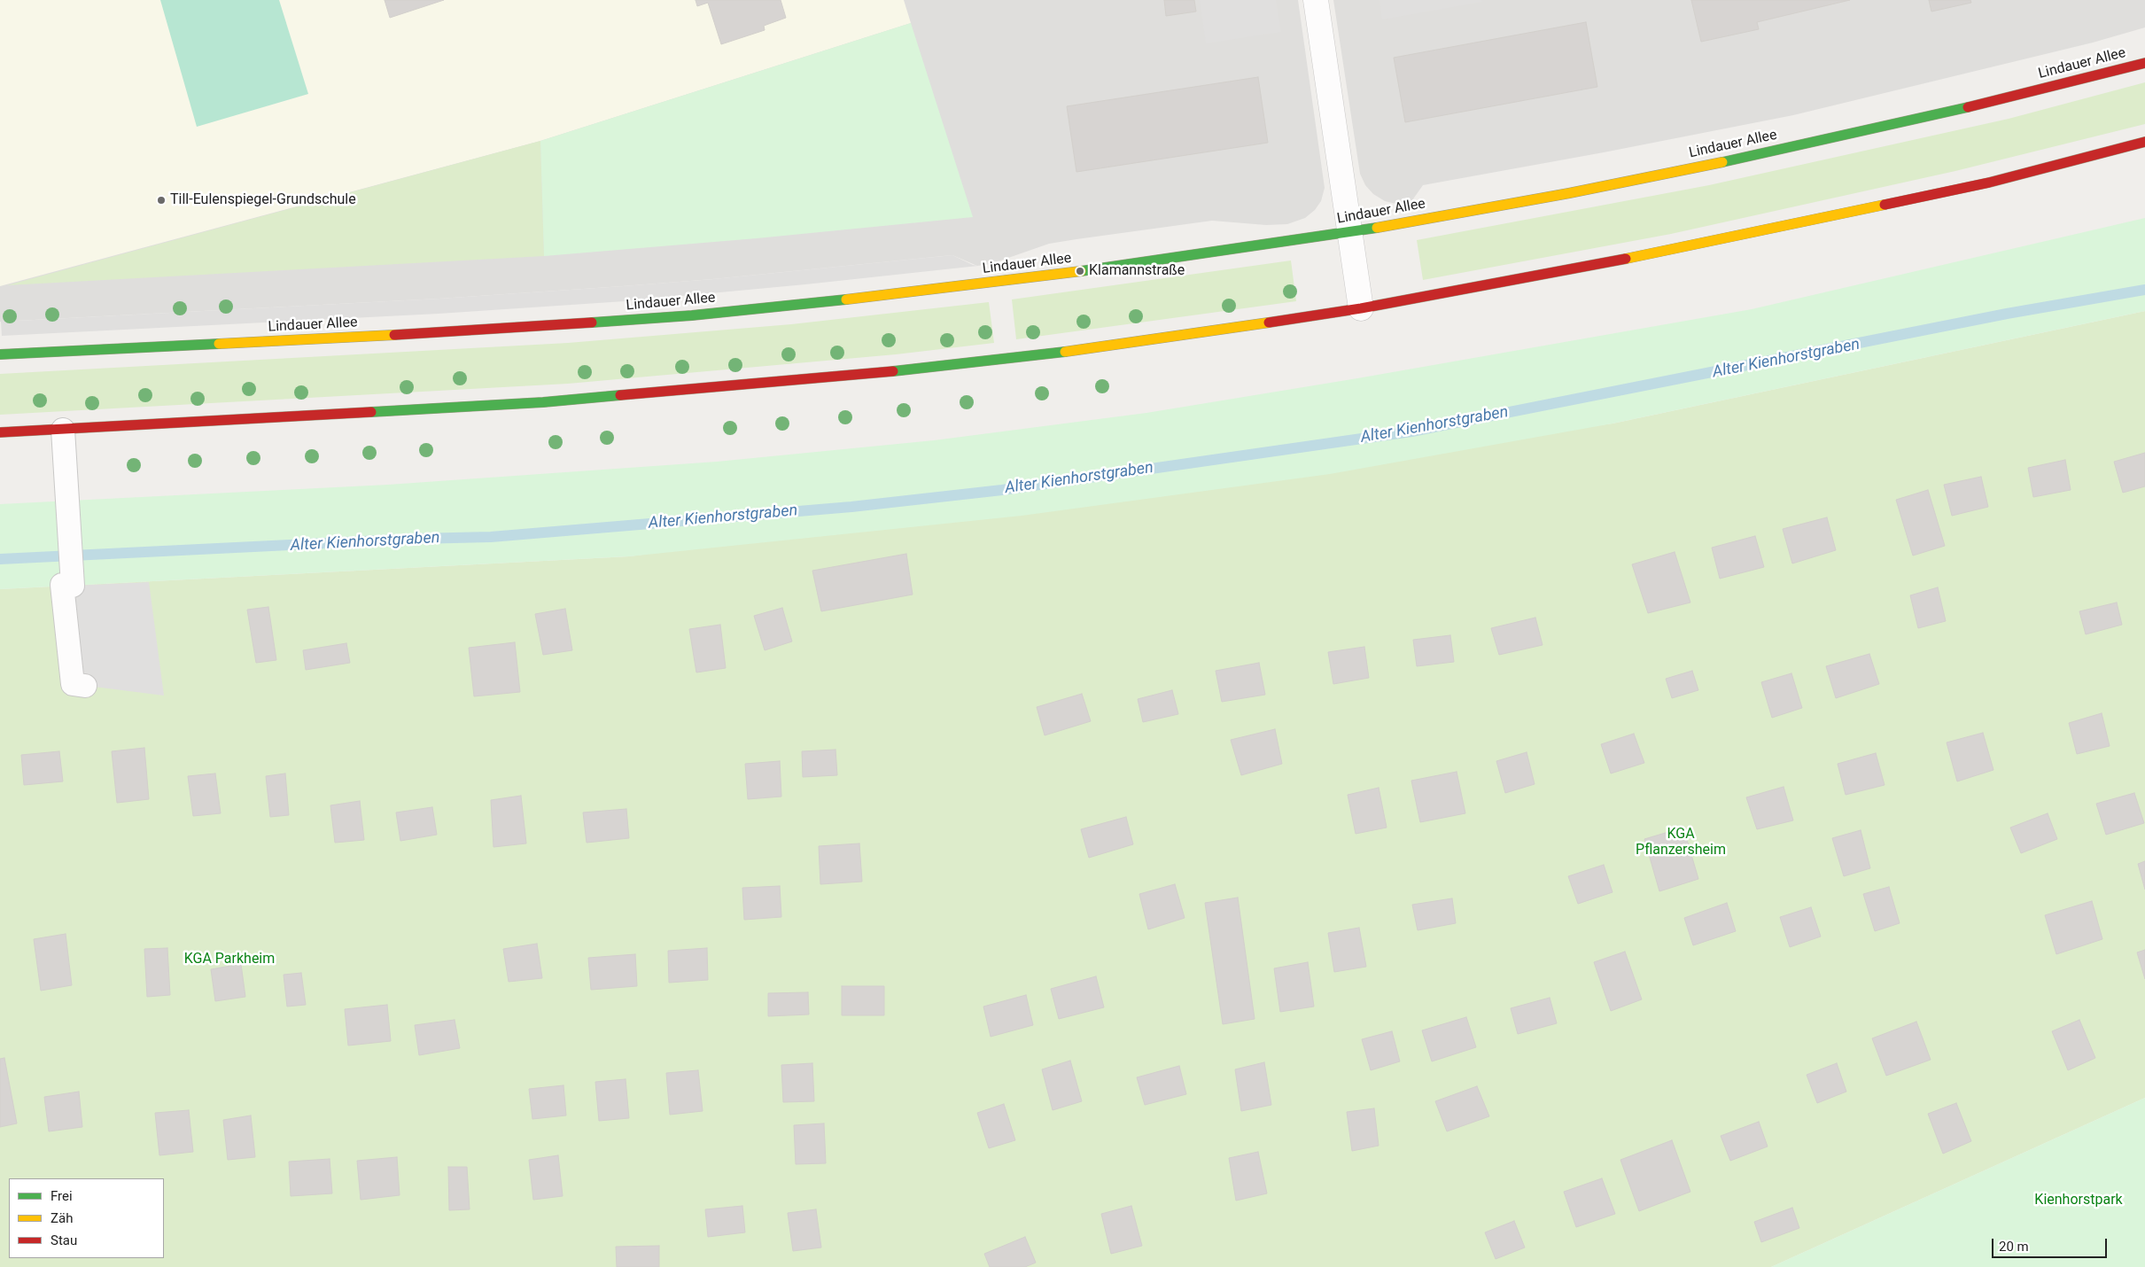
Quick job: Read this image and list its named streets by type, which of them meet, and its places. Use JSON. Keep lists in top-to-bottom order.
{
  "streets": {
    "main road": ["Lindauer Allee"]
  },
  "water": ["Alter Kienhorstgraben"],
  "parks": ["KGA Pflanzersheim", "KGA Parkheim", "Kienhorstpark"],
  "places": ["Till-Eulenspiegel-Grundschule", "Klamannstraße"],
  "legend": ["Frei", "Zäh", "Stau"],
  "scale_bar": "20 m"
}
